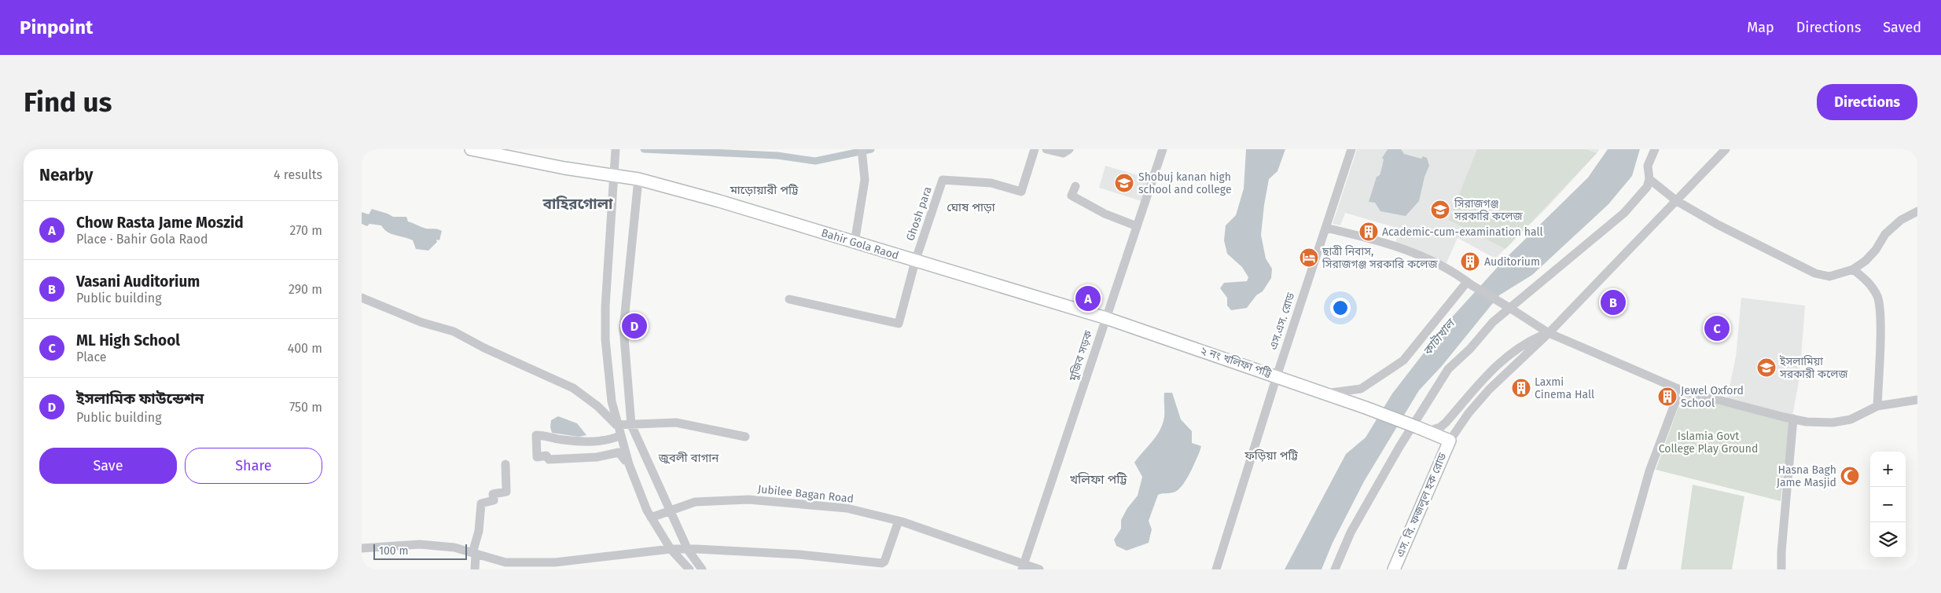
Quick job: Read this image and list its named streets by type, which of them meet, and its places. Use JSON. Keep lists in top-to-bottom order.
{
  "streets": {
    "main road": ["Bahir Gola Raod", "২ নং খলিফা পট্টি", "এস. বি. ফজলুল হক রোড"],
    "street": [
      "Ghosh para",
      "এস.এস. রোড",
      "মুজিব সড়ক",
      "Jubilee Bagan Road"
    ]
  },
  "crossings": [
    ["Ghosh para", "Bahir Gola Raod"],
    ["Bahir Gola Raod", "মুজিব সড়ক"],
    ["Bahir Gola Raod", "২ নং খলিফা পট্টি"],
    ["এস.এস. রোড", "২ নং খলিফা পট্টি"],
    ["মুজিব সড়ক", "২ নং খলিফা পট্টি"],
    ["মুজিব সড়ক", "Jubilee Bagan Road"],
    ["২ নং খলিফা পট্টি", "এস. বি. ফজলুল হক রোড"]
  ],
  "districts": [
    "মাড়োয়ারী পট্টি",
    "বাহিরগোলা",
    "ঘোষ পাড়া",
    "ফড়িয়া পট্টি",
    "জুবলী বাগান",
    "খলিফা পট্টি"
  ],
  "water": ["কাটাখাল"],
  "parks": ["Islamia Govt College Play Ground"],
  "places": {
    "school or university": ["Shobuj kanan high school and college", "সিরাজগঞ্জ সরকারি কলেজ", "ইসলামিয়া সরকারী কলেজ"],
    "building": [
      "Academic-cum-examination hall",
      "Auditorium",
      "Laxmi Cinema Hall",
      "Jewel Oxford School"
    ],
    "hotel": ["ছাত্রী নিবাস, সিরাজগঞ্জ সরকারি কলেজ"],
    "mosque": ["Hasna Bagh Jame Masjid"]
  },
  "scale_bar": "100 m",
  "page": {
    "header": "Pinpoint",
    "nav": ["Map", "Directions", "Saved"],
    "buttons": [
      "Directions",
      ["Save", "Share"]
    ],
    "title": "Find us",
    "heading": ["Nearby", "4 results"],
    "list": [
      {
        "mark": "A",
        "name": "Chow Rasta Jame Moszid",
        "note": "Place · Bahir Gola Raod",
        "value": "270 m"
      },
      {
        "mark": "B",
        "name": "Vasani Auditorium",
        "note": "Public building",
        "value": "290 m"
      },
      {
        "mark": "C",
        "name": "ML High School",
        "note": "Place",
        "value": "400 m"
      },
      {
        "mark": "D",
        "name": "ইসলামিক ফাউন্ডেশন",
        "note": "Public building",
        "value": "750 m"
      }
    ],
    "pins": [
      "A",
      "B",
      "D",
      "C"
    ],
    "map_buttons": ["+", "−"],
    "scale": "100 m"
  }
}
